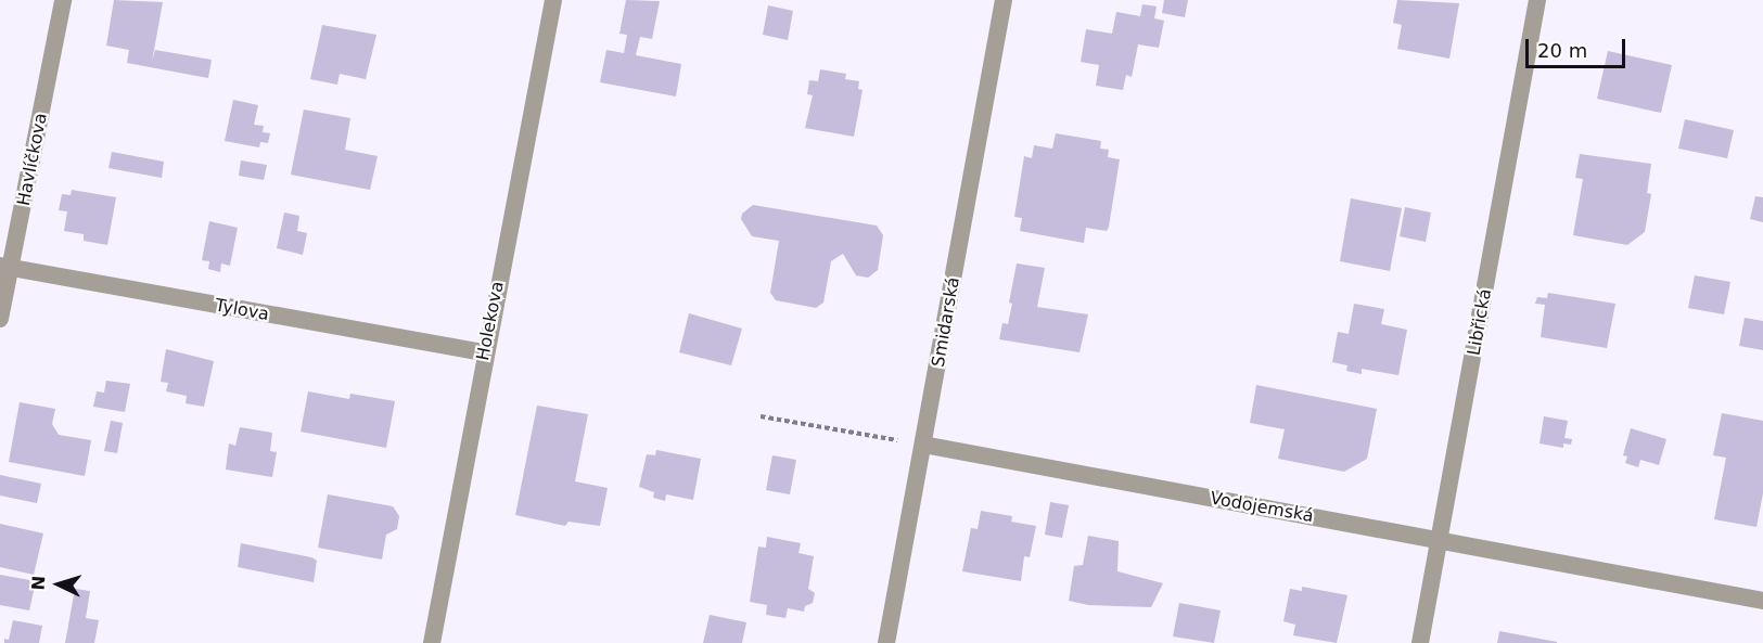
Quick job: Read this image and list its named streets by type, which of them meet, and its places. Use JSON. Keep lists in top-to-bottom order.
{
  "streets": {
    "street": [
      "Havlíčkova",
      "Tylova",
      "Holekova",
      "Smidarská",
      "Libřická",
      "Vodojemská"
    ]
  },
  "crossings": [
    ["Havlíčkova", "Tylova"],
    ["Tylova", "Holekova"],
    ["Smidarská", "Vodojemská"],
    ["Libřická", "Vodojemská"]
  ],
  "scale_bar": "20 m",
  "north": "left"
}
